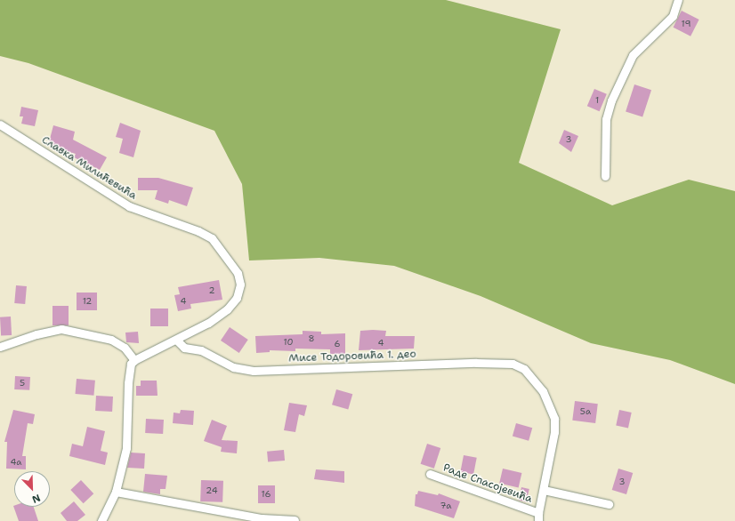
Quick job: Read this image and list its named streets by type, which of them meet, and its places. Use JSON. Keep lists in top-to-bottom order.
{
  "streets": {
    "street": ["Славка Милићевића", "Мисе Тодоровића 1. део", "Раде Спасојевића"]
  },
  "crossings": [
    ["Славка Милићевића", "Мисе Тодоровића 1. део"],
    ["Мисе Тодоровића 1. део", "Раде Спасојевића"]
  ],
  "house_numbers": [
    "19",
    "1",
    "3",
    "2",
    "12",
    "4",
    "8",
    "10",
    "4",
    "6",
    "5",
    "5a",
    "4a",
    "3",
    "24",
    "16",
    "7a"
  ],
  "north": "bottom right"
}
